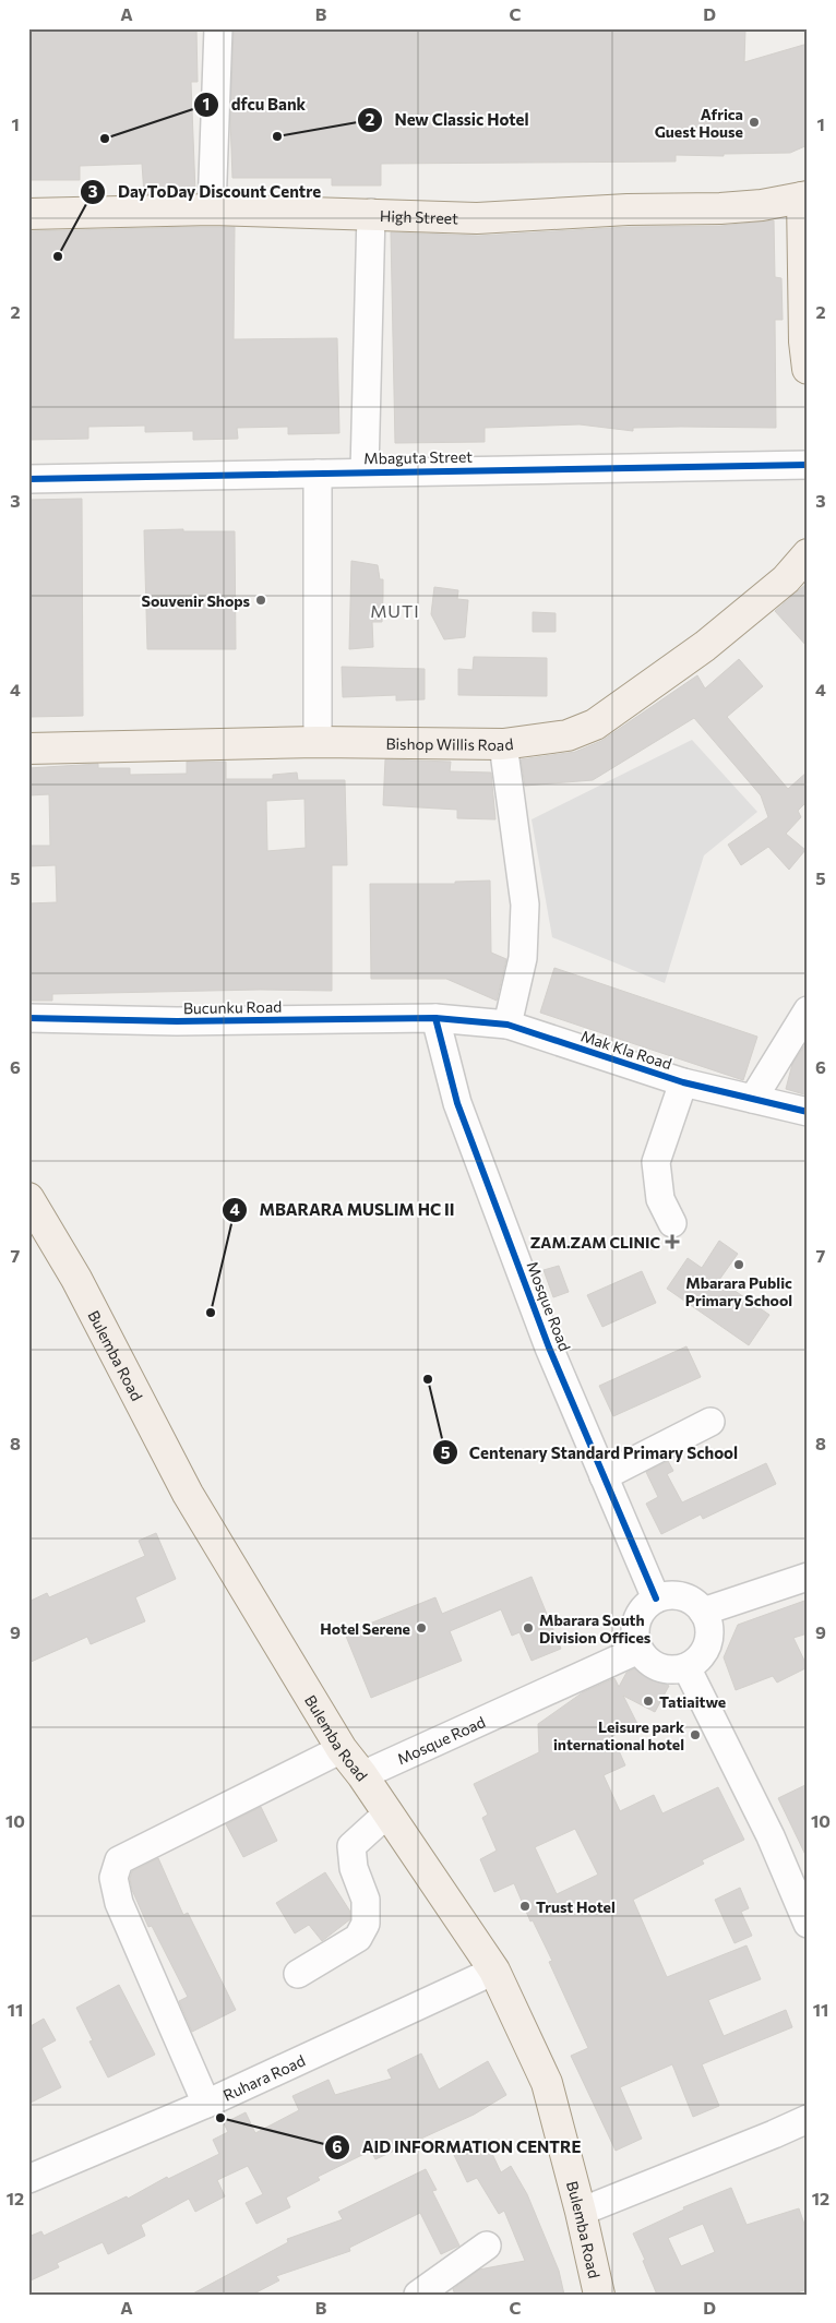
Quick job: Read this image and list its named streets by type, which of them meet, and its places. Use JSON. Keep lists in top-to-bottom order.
{
  "streets": {
    "main road": ["High Street", "Bishop Willis Road", "Bulemba Road"],
    "street": [
      "Mbaguta Street",
      "Bucunku Road",
      "Mak Kla Road",
      "Mosque Road",
      "Ruhara Road"
    ]
  },
  "crossings": [
    ["Bucunku Road", "Mak Kla Road"],
    ["Bucunku Road", "Mosque Road"],
    ["Mak Kla Road", "Mosque Road"],
    ["Mosque Road", "Bulemba Road"],
    ["Bulemba Road", "Ruhara Road"]
  ],
  "districts": ["MUTI"],
  "places": {
    "other": [
      "Africa Guest House",
      "New Classic Hotel",
      "dfcu Bank",
      "DayToDay Discount Centre",
      "Souvenir Shops",
      "Mbarara Public Primary School",
      "MBARARA MUSLIM HC II",
      "Centenary Standard Primary School",
      "Hotel Serene",
      "Mbarara South Division Offices",
      "Tatiaitwe",
      "Leisure park international hotel",
      "Trust Hotel",
      "AID INFORMATION CENTRE"
    ],
    "health": ["ZAM.ZAM CLINIC"]
  },
  "grid": {
    "columns": [
      "A",
      "B",
      "C",
      "D"
    ],
    "rows": [
      "1",
      "2",
      "3",
      "4",
      "5",
      "6",
      "7",
      "8",
      "9",
      "10",
      "11",
      "12"
    ]
  }
}
